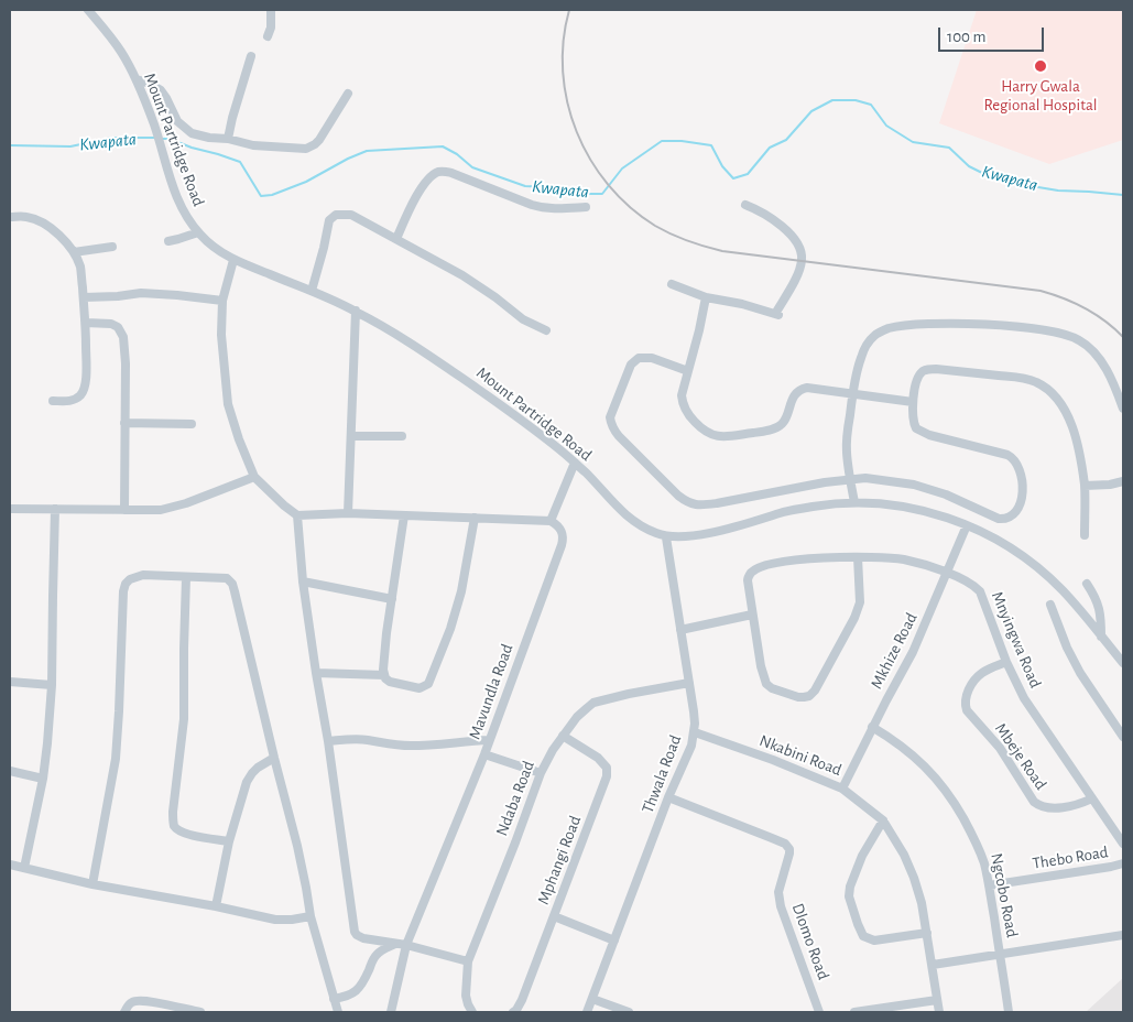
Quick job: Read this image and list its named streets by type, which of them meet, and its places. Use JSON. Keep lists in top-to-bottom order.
{
  "streets": {
    "street": [
      "Mount Partridge Road",
      "Mnyingwa Road",
      "Mkhize Road",
      "Mavundla Road",
      "Nkabini Road",
      "Mbeje Road",
      "Thwala Road",
      "Ndaba Road",
      "Thebo Road",
      "Mphangi Road",
      "Ngcobo Road",
      "Dlomo Road"
    ]
  },
  "crossings": [
    ["Mount Partridge Road", "Mkhize Road"],
    ["Mount Partridge Road", "Thwala Road"],
    ["Mnyingwa Road", "Mkhize Road"],
    ["Mnyingwa Road", "Mbeje Road"],
    ["Mkhize Road", "Nkabini Road"],
    ["Mkhize Road", "Ngcobo Road"],
    ["Nkabini Road", "Thwala Road"],
    ["Thwala Road", "Ndaba Road"],
    ["Thwala Road", "Dlomo Road"],
    ["Ndaba Road", "Mphangi Road"],
    ["Thebo Road", "Ngcobo Road"]
  ],
  "water": ["Kwapata"],
  "places": ["Harry Gwala Regional Hospital"],
  "scale_bar": "100 m"
}
